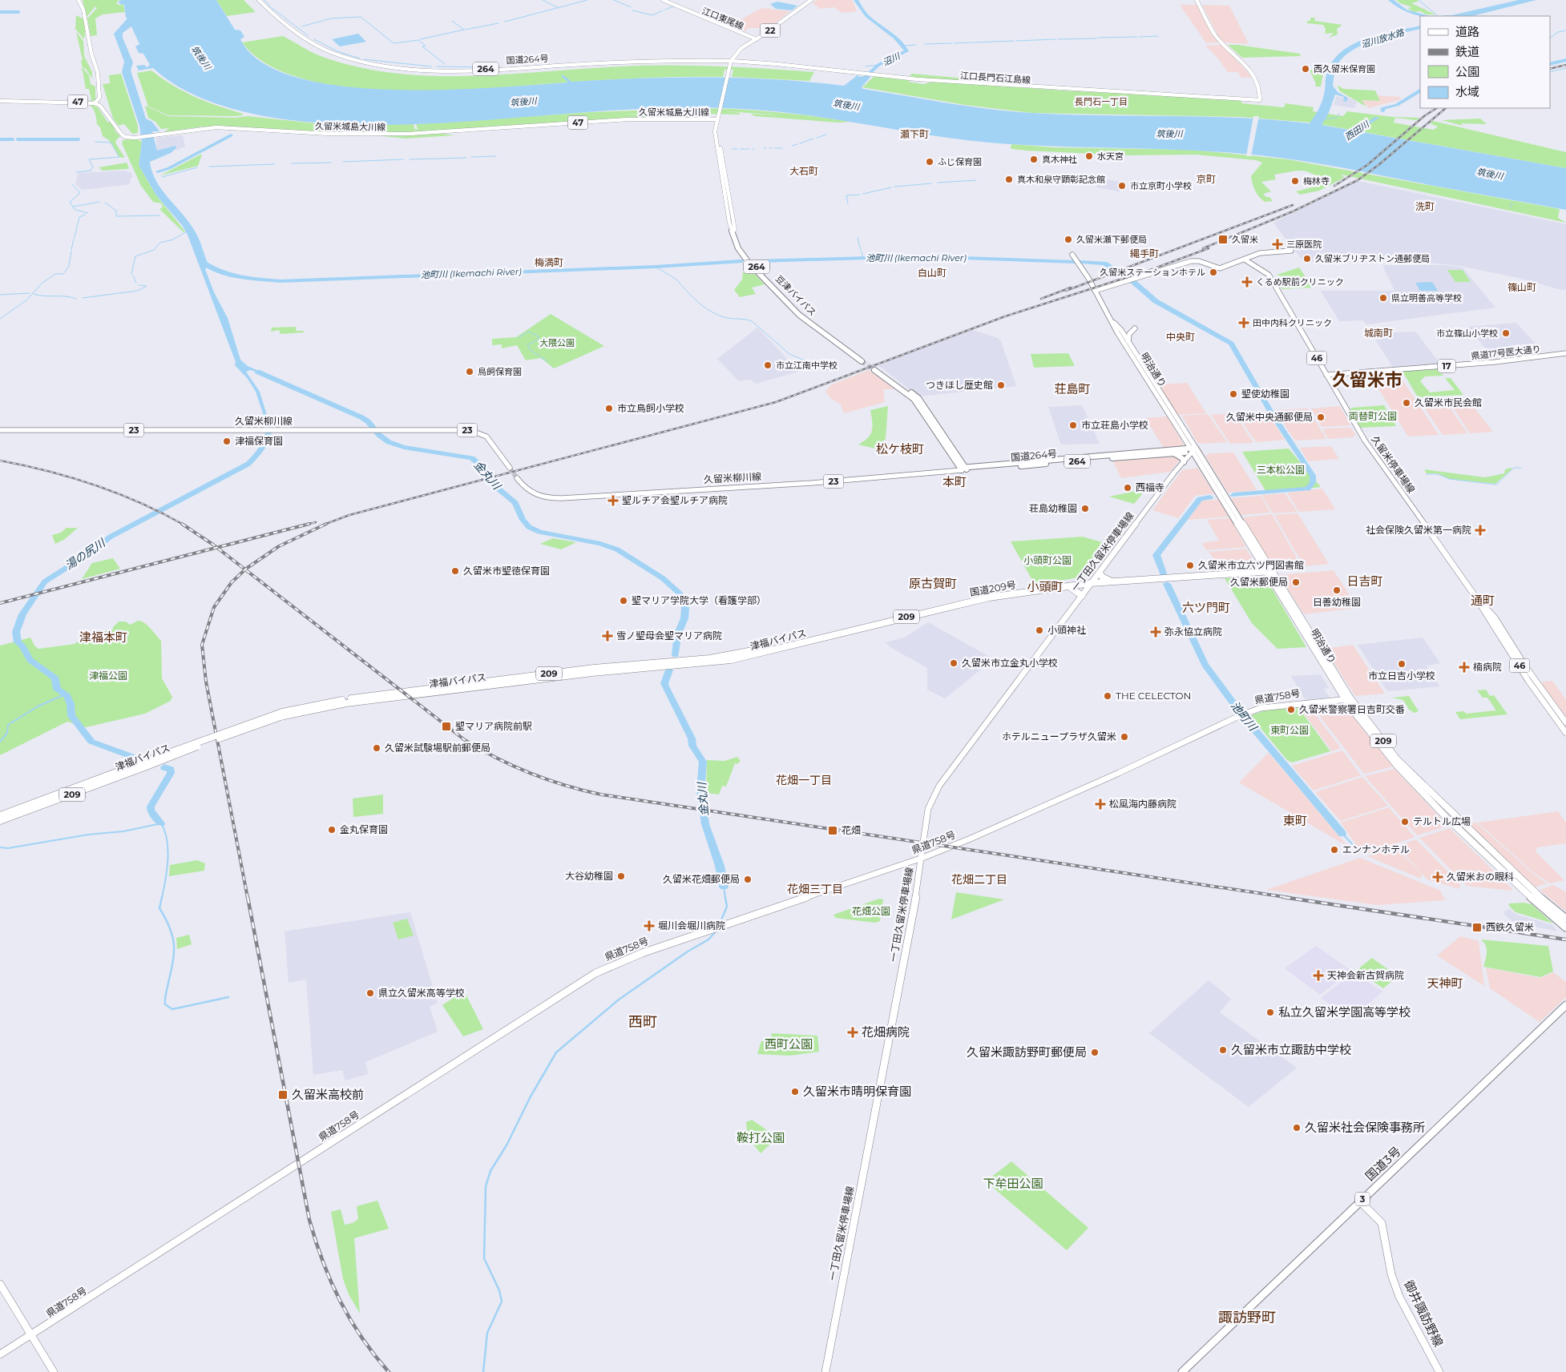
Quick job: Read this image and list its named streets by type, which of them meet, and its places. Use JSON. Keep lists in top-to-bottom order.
{
  "streets": {
    "highway": [
      "国道264号",
      "264",
      "豆津バイパス",
      "明治通り",
      "国道209号",
      "209",
      "津福バイパス",
      "国道3号",
      "3"
    ],
    "main road": [
      "江口東尾線",
      "22",
      "江口長門石江島線",
      "47",
      "久留米城島大川線",
      "県道17号医大通り",
      "46",
      "17",
      "久留米柳川線",
      "23",
      "久留米停車場線",
      "一丁田久留米停車場線",
      "県道758号",
      "御井諏訪野線"
    ]
  },
  "crossings": [
    ["江口東尾線", "22"],
    ["22", "国道264号"],
    ["22", "264"],
    ["22", "江口長門石江島線"],
    ["国道264号", "264"],
    ["国道264号", "江口長門石江島線"],
    ["国道264号", "明治通り"],
    ["国道264号", "久留米柳川線"],
    ["国道264号", "一丁田久留米停車場線"],
    ["264", "江口長門石江島線"],
    ["264", "久留米城島大川線"],
    ["264", "豆津バイパス"],
    ["47", "久留米城島大川線"],
    ["久留米城島大川線", "豆津バイパス"],
    ["県道17号医大通り", "久留米停車場線"],
    ["明治通り", "一丁田久留米停車場線"],
    ["明治通り", "国道209号"],
    ["明治通り", "県道758号"],
    ["一丁田久留米停車場線", "国道209号"],
    ["一丁田久留米停車場線", "県道758号"],
    ["国道209号", "津福バイパス"],
    ["国道3号", "御井諏訪野線"]
  ],
  "districts": [
    "長門石一丁目",
    "瀬下町",
    "大石町",
    "京町",
    "洗町",
    "縄手町",
    "梅満町",
    "白山町",
    "篠山町",
    "城南町",
    "中央町",
    "久留米市",
    "荘島町",
    "松ケ枝町",
    "本町",
    "日吉町",
    "原古賀町",
    "小頭町",
    "通町",
    "六ツ門町",
    "津福本町",
    "花畑一丁目",
    "東町",
    "花畑二丁目",
    "花畑三丁目",
    "天神町",
    "西町",
    "諏訪野町"
  ],
  "water": [
    "沼川放水路",
    "筑後川",
    "沼川",
    "西田川",
    "池町川 (Ikemachi River)",
    "金丸川",
    "湯の尻川",
    "池町川"
  ],
  "parks": [
    "大隈公園",
    "両替町公園",
    "三本松公園",
    "小頭町公園",
    "津福公園",
    "東町公園",
    "花畑公園",
    "西町公園",
    "鞍打公園",
    "下牟田公園"
  ],
  "places": {
    "other": [
      "西久留米保育園",
      "水天宮",
      "真木神社",
      "ふじ保育園",
      "真木和泉守顕彰記念館",
      "梅林寺",
      "市立京町小学校",
      "久留米瀬下郵便局",
      "久留米ブリヂストン通郵便局",
      "久留米ステーションホテル",
      "県立明善高等学校",
      "市立篠山小学校",
      "市立江南中学校",
      "鳥飼保育園",
      "つきほし歴史館",
      "聖使幼稚園",
      "久留米市民会館",
      "市立鳥飼小学校",
      "久留米中央通郵便局",
      "市立荘島小学校",
      "津福保育園",
      "西福寺",
      "荘島幼稚園",
      "久留米市立六ツ門図書館",
      "久留米市聖徳保育園",
      "久留米郵便局",
      "日善幼稚園",
      "聖マリア学院大学（看護学部）",
      "小頭神社",
      "久留米市立金丸小学校",
      "市立日吉小学校",
      "THE CELECTON",
      "久留米警察署日吉町交番",
      "ホテルニュープラザ久留米",
      "久留米試験場駅前郵便局",
      "テルトル広場",
      "金丸保育園",
      "エンナンホテル",
      "大谷幼稚園",
      "久留米花畑郵便局",
      "県立久留米高等学校",
      "私立久留米学園高等学校",
      "久留米市立諏訪中学校",
      "久留米諏訪野町郵便局",
      "久留米市晴明保育園",
      "久留米社会保険事務所"
    ],
    "transit": [
      "久留米",
      "聖マリア病院前駅",
      "花畑",
      "西鉄久留米",
      "久留米高校前"
    ],
    "health": [
      "三原医院",
      "くるめ駅前クリニック",
      "田中内科クリニック",
      "聖ルチア会聖ルチア病院",
      "社会保険久留米第一病院",
      "弥永協立病院",
      "雪ノ聖母会聖マリア病院",
      "楠病院",
      "松風海内藤病院",
      "久留米おの眼科",
      "堀川会堀川病院",
      "天神会新古賀病院",
      "花畑病院"
    ]
  },
  "legend": [
    "道路",
    "鉄道",
    "公園",
    "水域"
  ]
}
